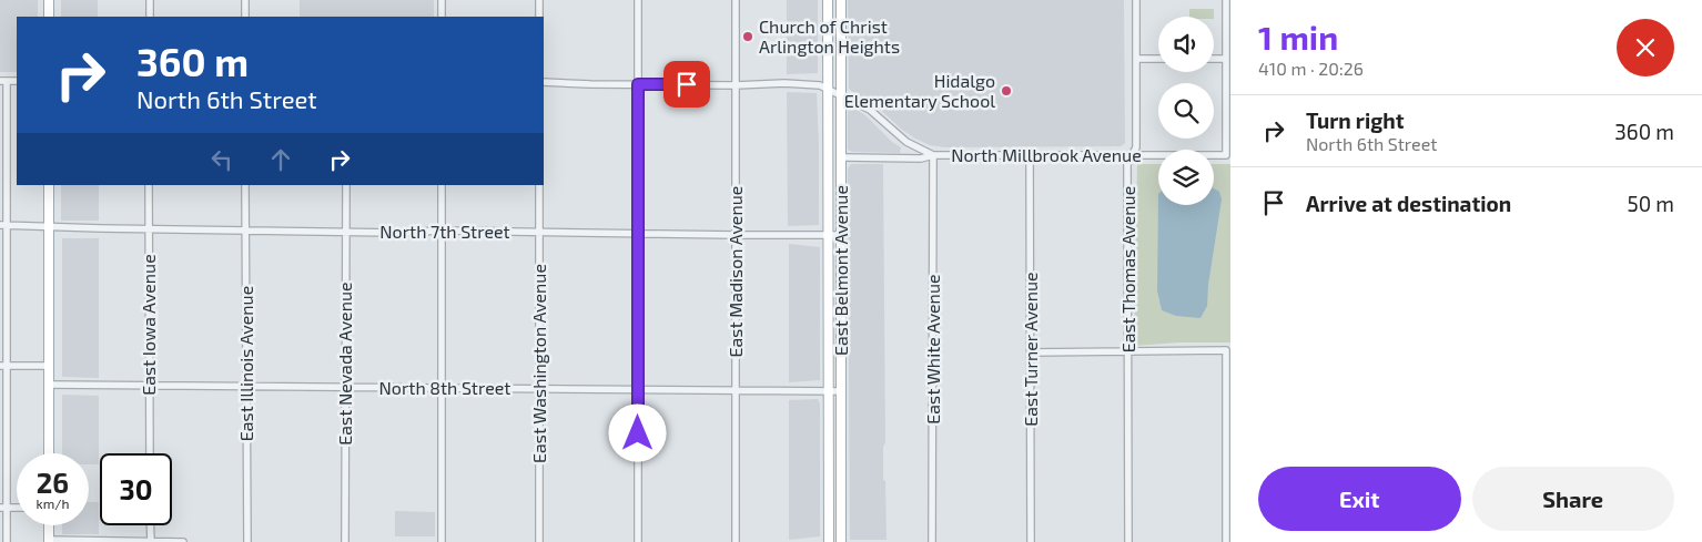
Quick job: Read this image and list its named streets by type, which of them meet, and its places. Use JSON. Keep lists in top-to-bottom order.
{
  "streets": {
    "main road": ["East Belmont Avenue"],
    "street": [
      "North Millbrook Avenue",
      "North 7th Street",
      "East Thomas Avenue",
      "East Madison Avenue",
      "East Iowa Avenue",
      "East White Avenue",
      "East Turner Avenue",
      "East Illinois Avenue",
      "East Nevada Avenue",
      "East Washington Avenue",
      "North 8th Street"
    ]
  },
  "crossings": [
    ["North Millbrook Avenue", "East Thomas Avenue"],
    ["North Millbrook Avenue", "East Belmont Avenue"],
    ["North Millbrook Avenue", "East White Avenue"],
    ["North Millbrook Avenue", "East Turner Avenue"],
    ["North 7th Street", "East Belmont Avenue"],
    ["North 7th Street", "East Madison Avenue"],
    ["North 7th Street", "East Iowa Avenue"],
    ["North 7th Street", "East Illinois Avenue"],
    ["North 7th Street", "East Nevada Avenue"],
    ["North 7th Street", "East Washington Avenue"],
    ["East Belmont Avenue", "North 8th Street"],
    ["East Madison Avenue", "North 8th Street"],
    ["East Iowa Avenue", "North 8th Street"],
    ["East Illinois Avenue", "North 8th Street"],
    ["East Nevada Avenue", "North 8th Street"],
    ["East Washington Avenue", "North 8th Street"]
  ],
  "places": ["Church of Christ Arlington Heights", "Hidalgo Elementary School"],
  "page": {
    "heading": ["1 min", "410 m · 20:26"],
    "turn": ["360 m", "North 6th Street"],
    "list": [
      {
        "name": "Turn right",
        "note": "North 6th Street",
        "value": "360 m"
      },
      {
        "name": "Arrive at destination",
        "value": "50 m"
      }
    ],
    "speed": "26 km/h",
    "limit": "30",
    "buttons": ["Exit", "Share"]
  }
}
